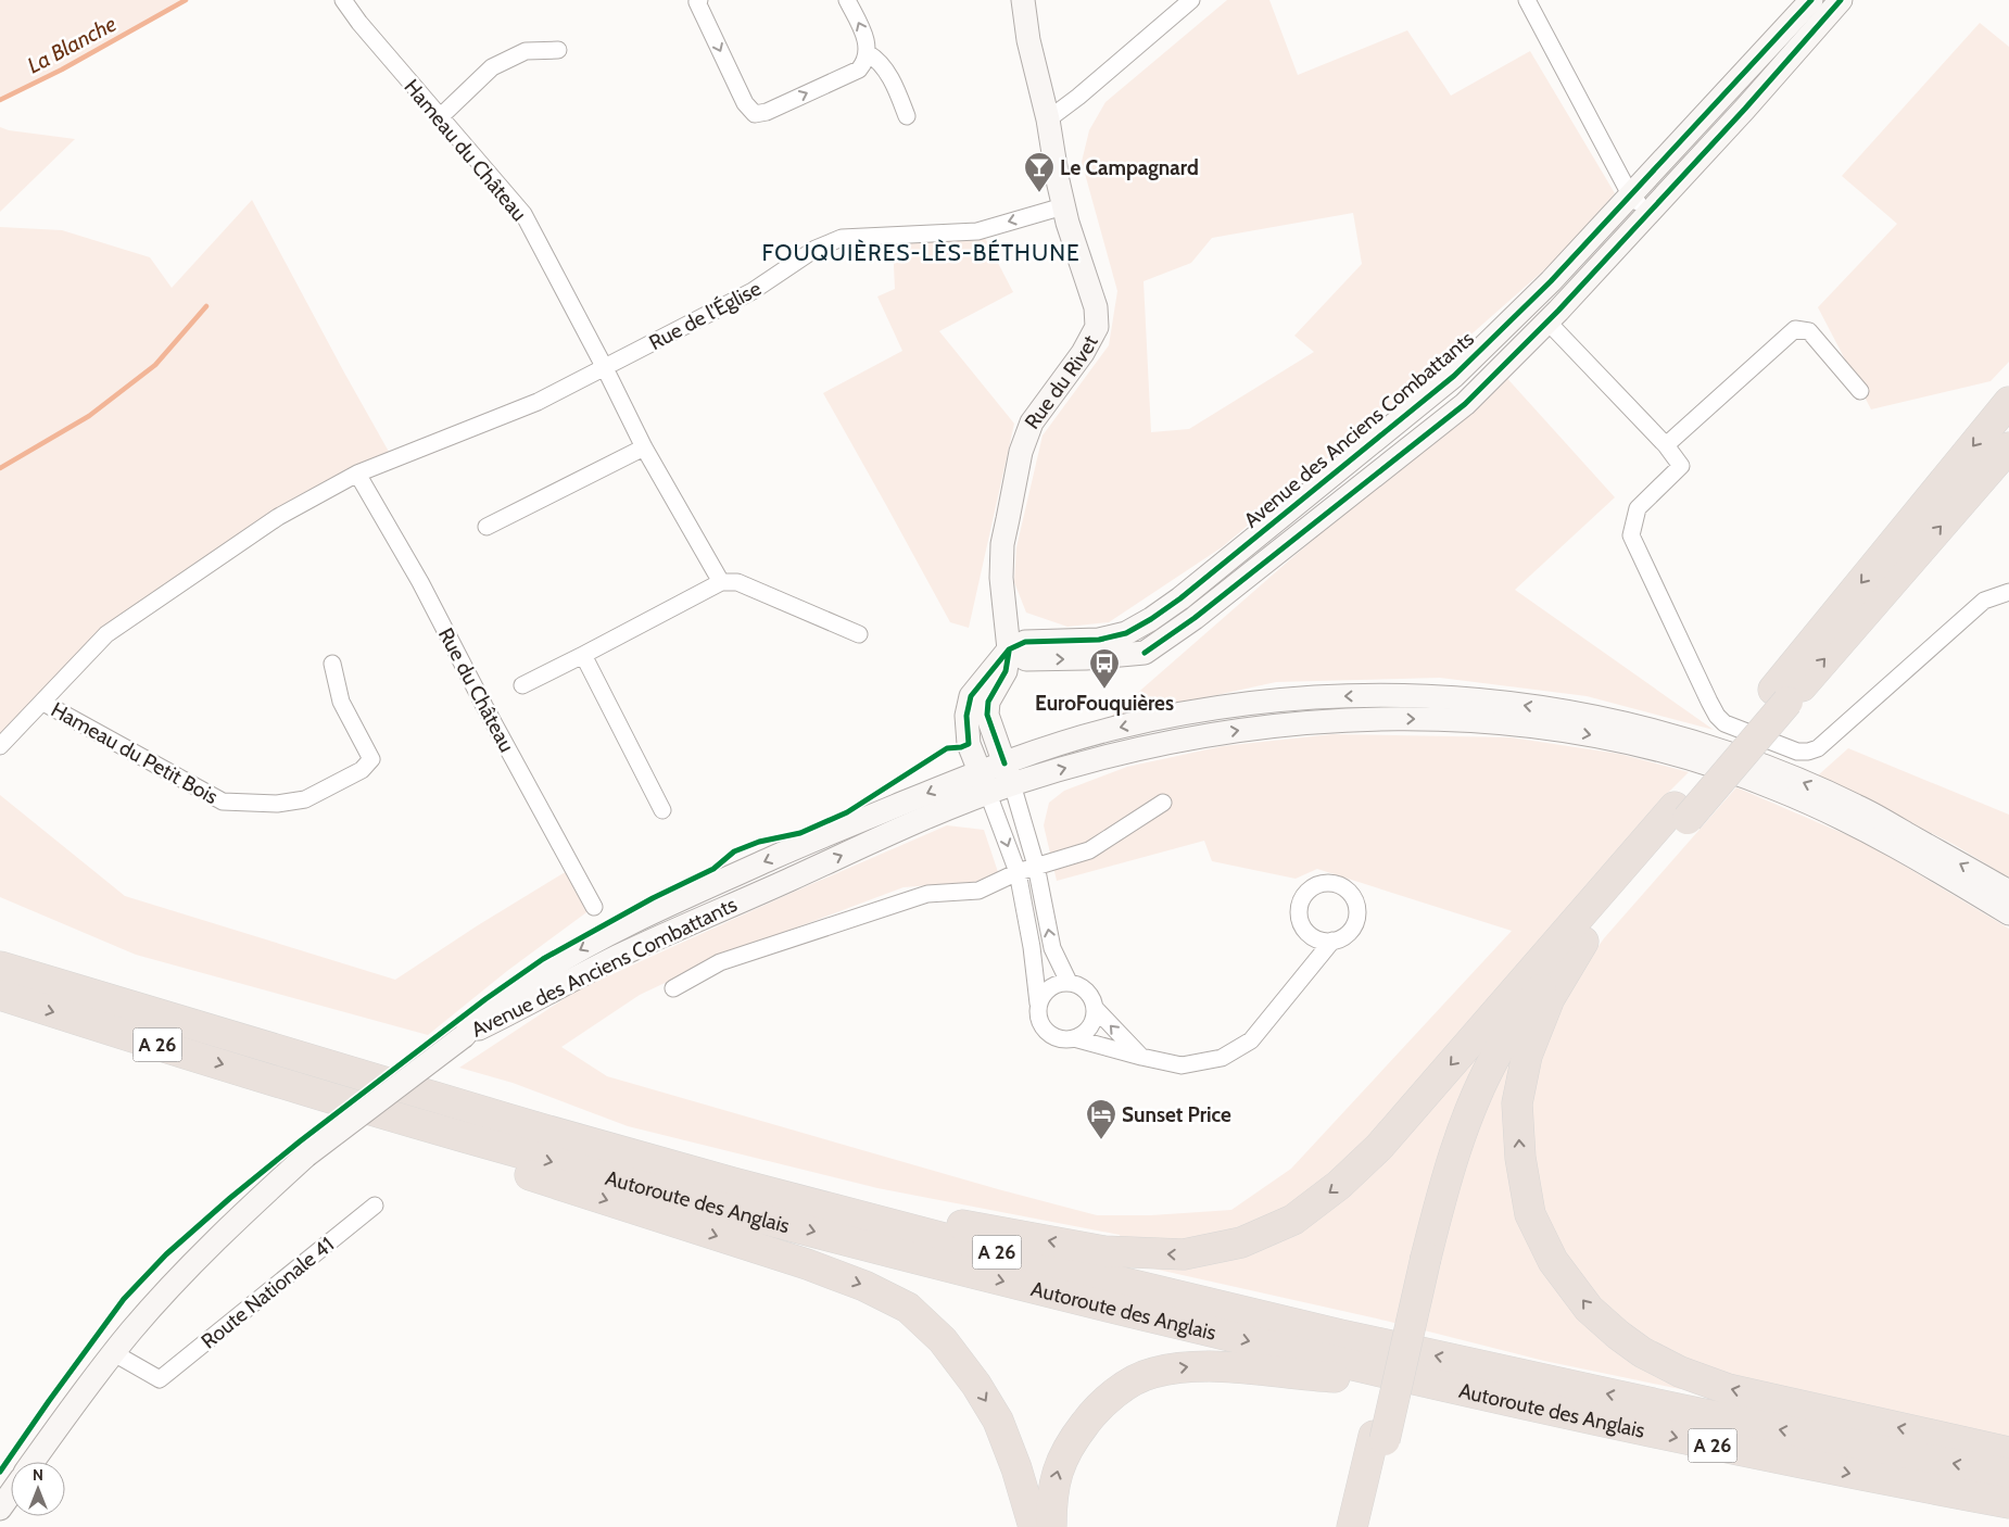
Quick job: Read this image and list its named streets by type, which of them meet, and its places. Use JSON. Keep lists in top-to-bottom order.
{
  "streets": {
    "highway": ["A 26", "Autoroute des Anglais"],
    "main road": ["Rue du Rivet", "Avenue des Anciens Combattants"],
    "street": [
      "Hameau du Château",
      "Rue de l'Église",
      "Rue du Château",
      "Hameau du Petit Bois",
      "Route Nationale 41"
    ]
  },
  "crossings": [
    ["Hameau du Château", "Rue de l'Église"],
    ["Rue de l'Église", "Rue du Rivet"],
    ["Rue de l'Église", "Rue du Château"],
    ["Rue de l'Église", "Hameau du Petit Bois"],
    ["Rue du Rivet", "Avenue des Anciens Combattants"]
  ],
  "one_way": ["Rue de l'Église"],
  "districts": ["FOUQUIÈRES-LÈS-BÉTHUNE"],
  "water": ["La Blanche"],
  "places": {
    "bar": ["Le Campagnard"],
    "bus stop": ["EuroFouquières"],
    "hotel": ["Sunset Price"]
  },
  "north": "top"
}
